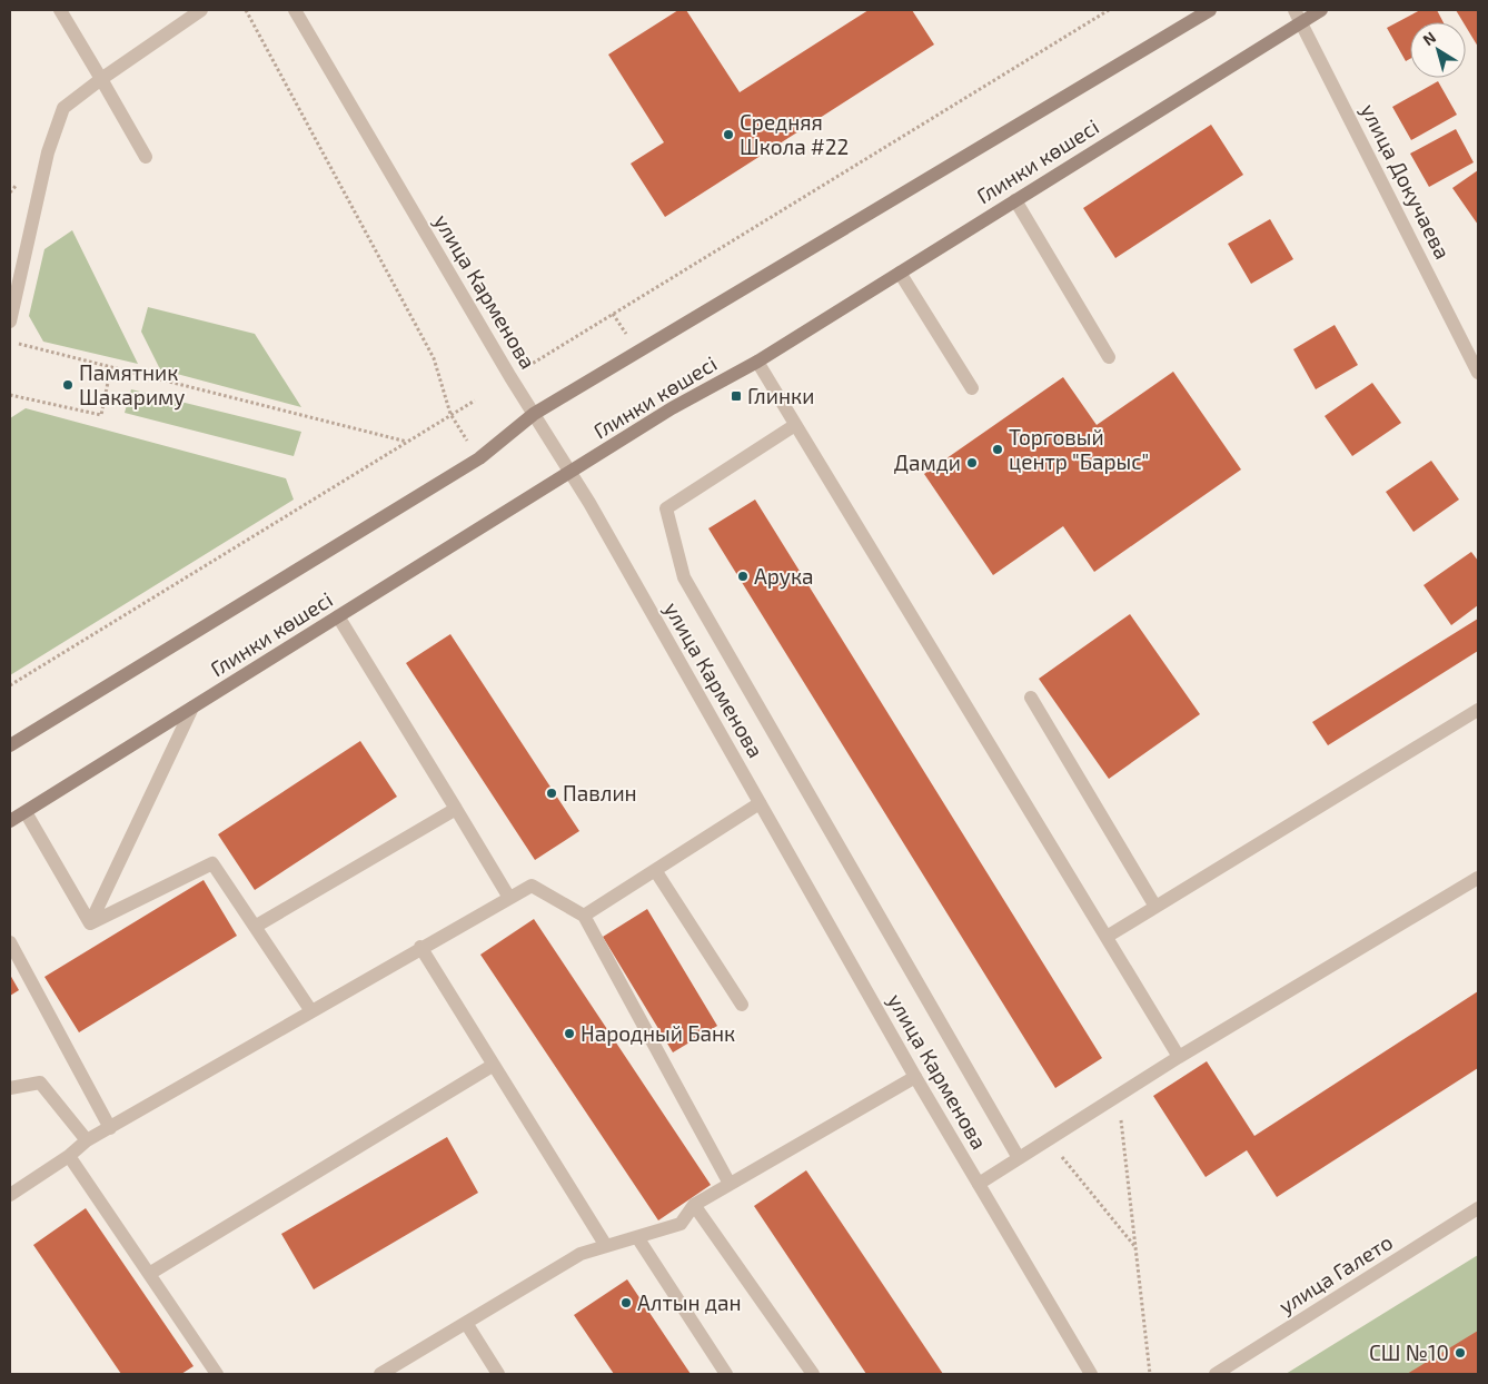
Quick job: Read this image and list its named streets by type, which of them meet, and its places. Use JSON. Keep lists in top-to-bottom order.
{
  "streets": {
    "main road": ["Глинки көшесі"],
    "street": ["улица Докучаева", "улица Карменова", "улица Галето"]
  },
  "crossings": [
    ["Глинки көшесі", "улица Докучаева"],
    ["Глинки көшесі", "улица Карменова"]
  ],
  "places": {
    "other": [
      "Средняя Школа #22",
      "Памятник Шакариму",
      "Торговый центр \"Барыс\"",
      "Дамди",
      "Арука",
      "Павлин",
      "Народный Банк",
      "Алтын дан",
      "СШ №10"
    ],
    "transit": ["Глинки"]
  },
  "north": "top left"
}
